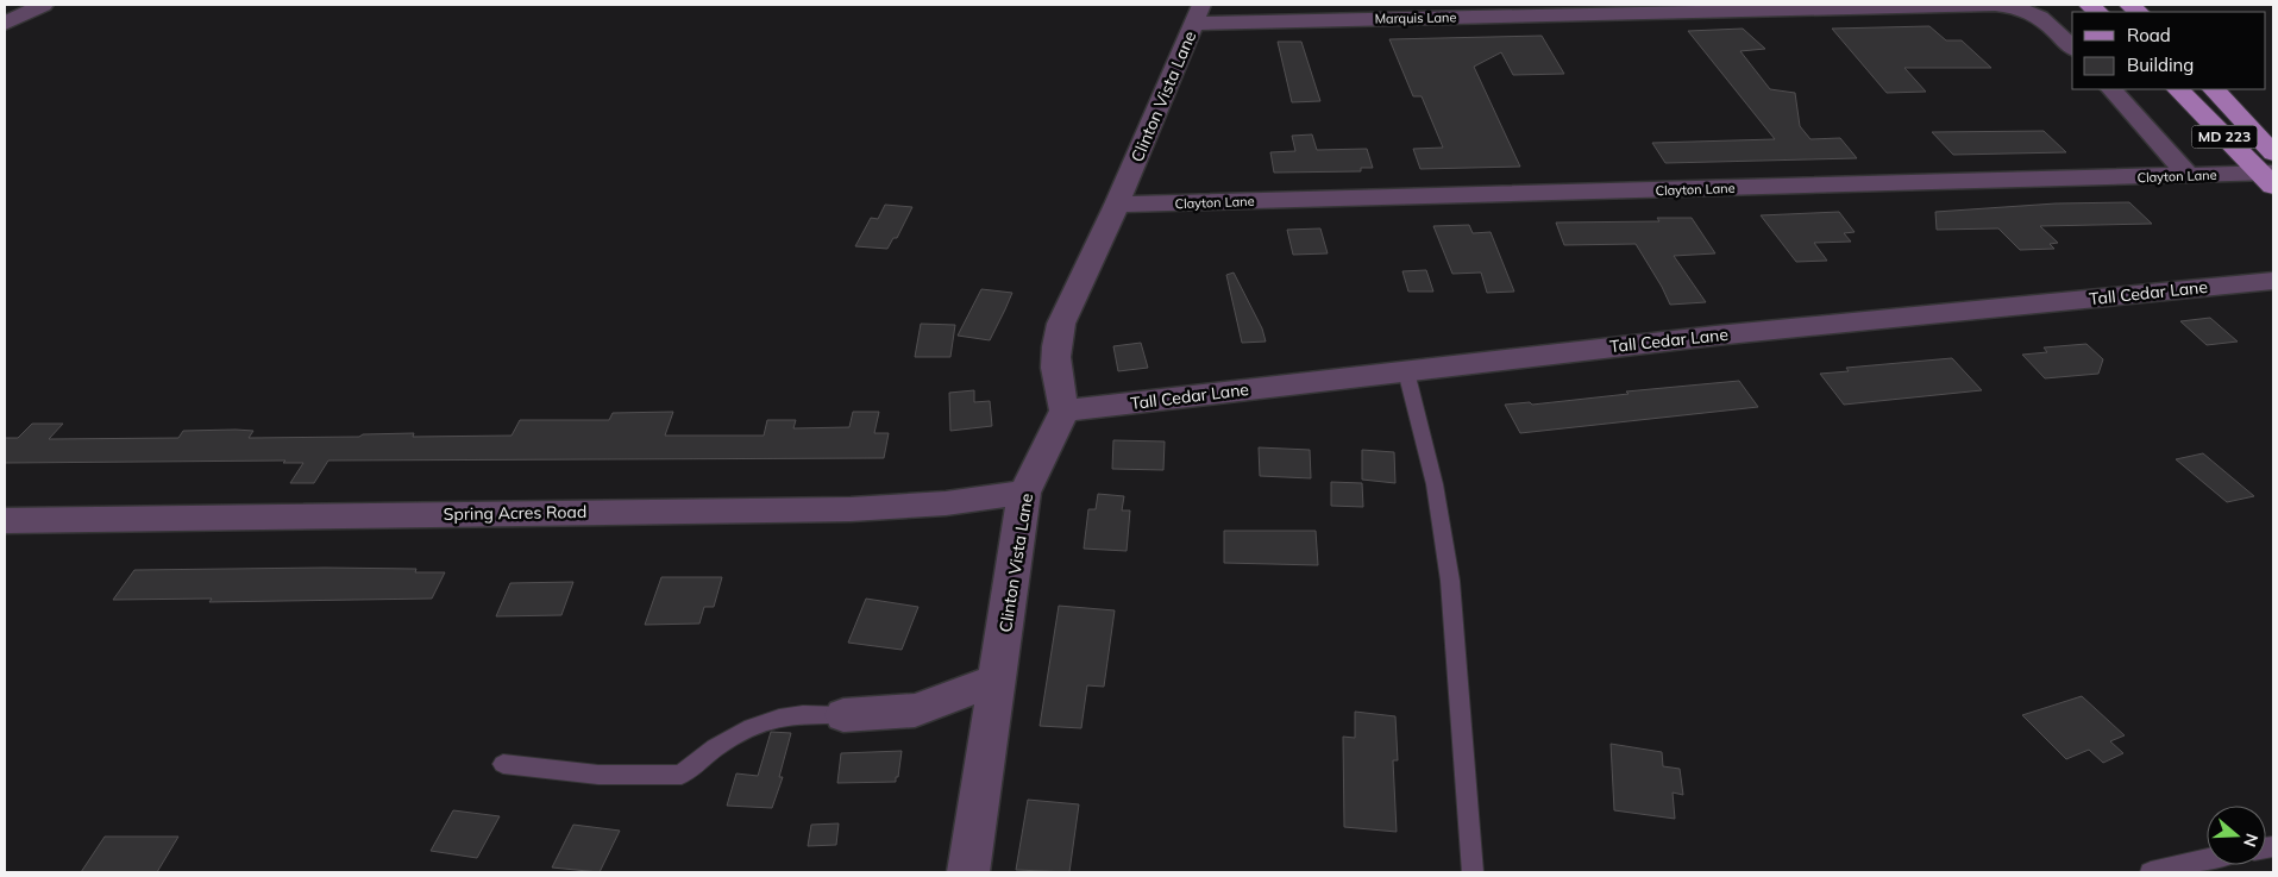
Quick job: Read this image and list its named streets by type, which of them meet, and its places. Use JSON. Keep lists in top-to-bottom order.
{
  "streets": {
    "main road": ["MD 223"],
    "street": [
      "Marquis Lane",
      "Clinton Vista Lane",
      "Clayton Lane",
      "Tall Cedar Lane",
      "Spring Acres Road"
    ]
  },
  "crossings": [
    ["Marquis Lane", "Clinton Vista Lane"],
    ["Clinton Vista Lane", "Clayton Lane"],
    ["Clinton Vista Lane", "Tall Cedar Lane"],
    ["Clinton Vista Lane", "Spring Acres Road"],
    ["MD 223", "Clayton Lane"]
  ],
  "legend": ["Road", "Building"],
  "north": "right"
}
